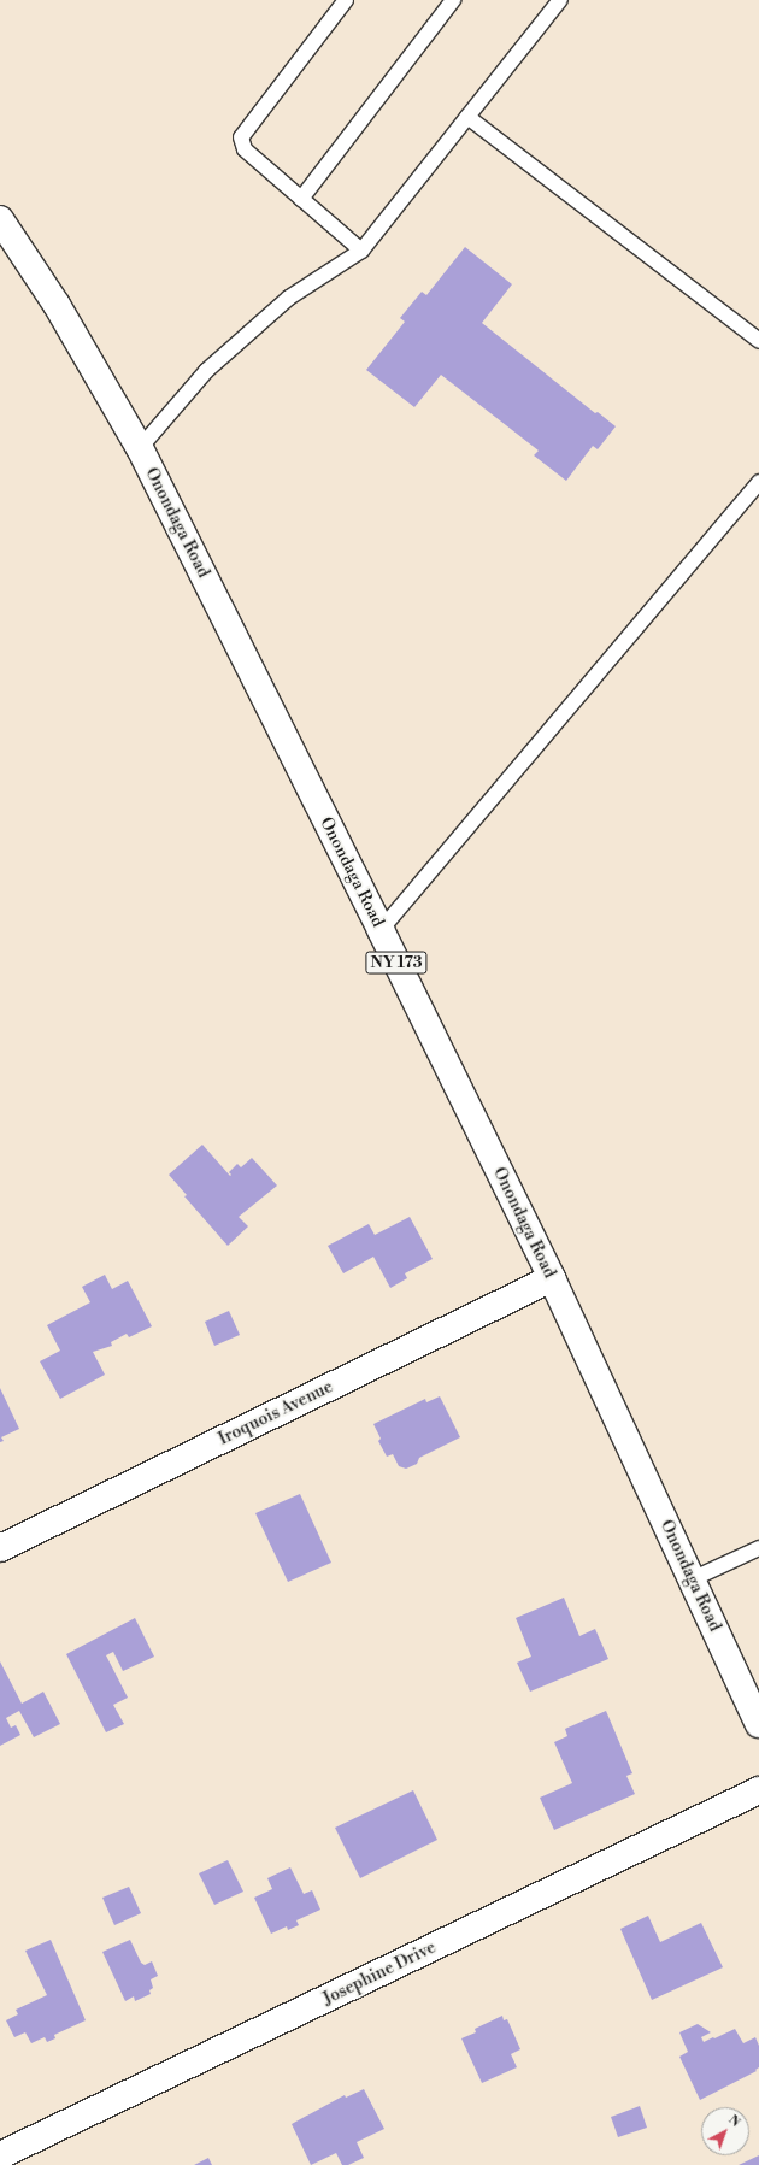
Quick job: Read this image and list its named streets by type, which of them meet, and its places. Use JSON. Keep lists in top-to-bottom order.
{
  "streets": {
    "main road": [
      "Onondaga Road",
      "NY 173",
      "Iroquois Avenue",
      "Josephine Drive"
    ]
  },
  "crossings": [
    ["Onondaga Road", "Iroquois Avenue"]
  ],
  "north": "top right"
}
